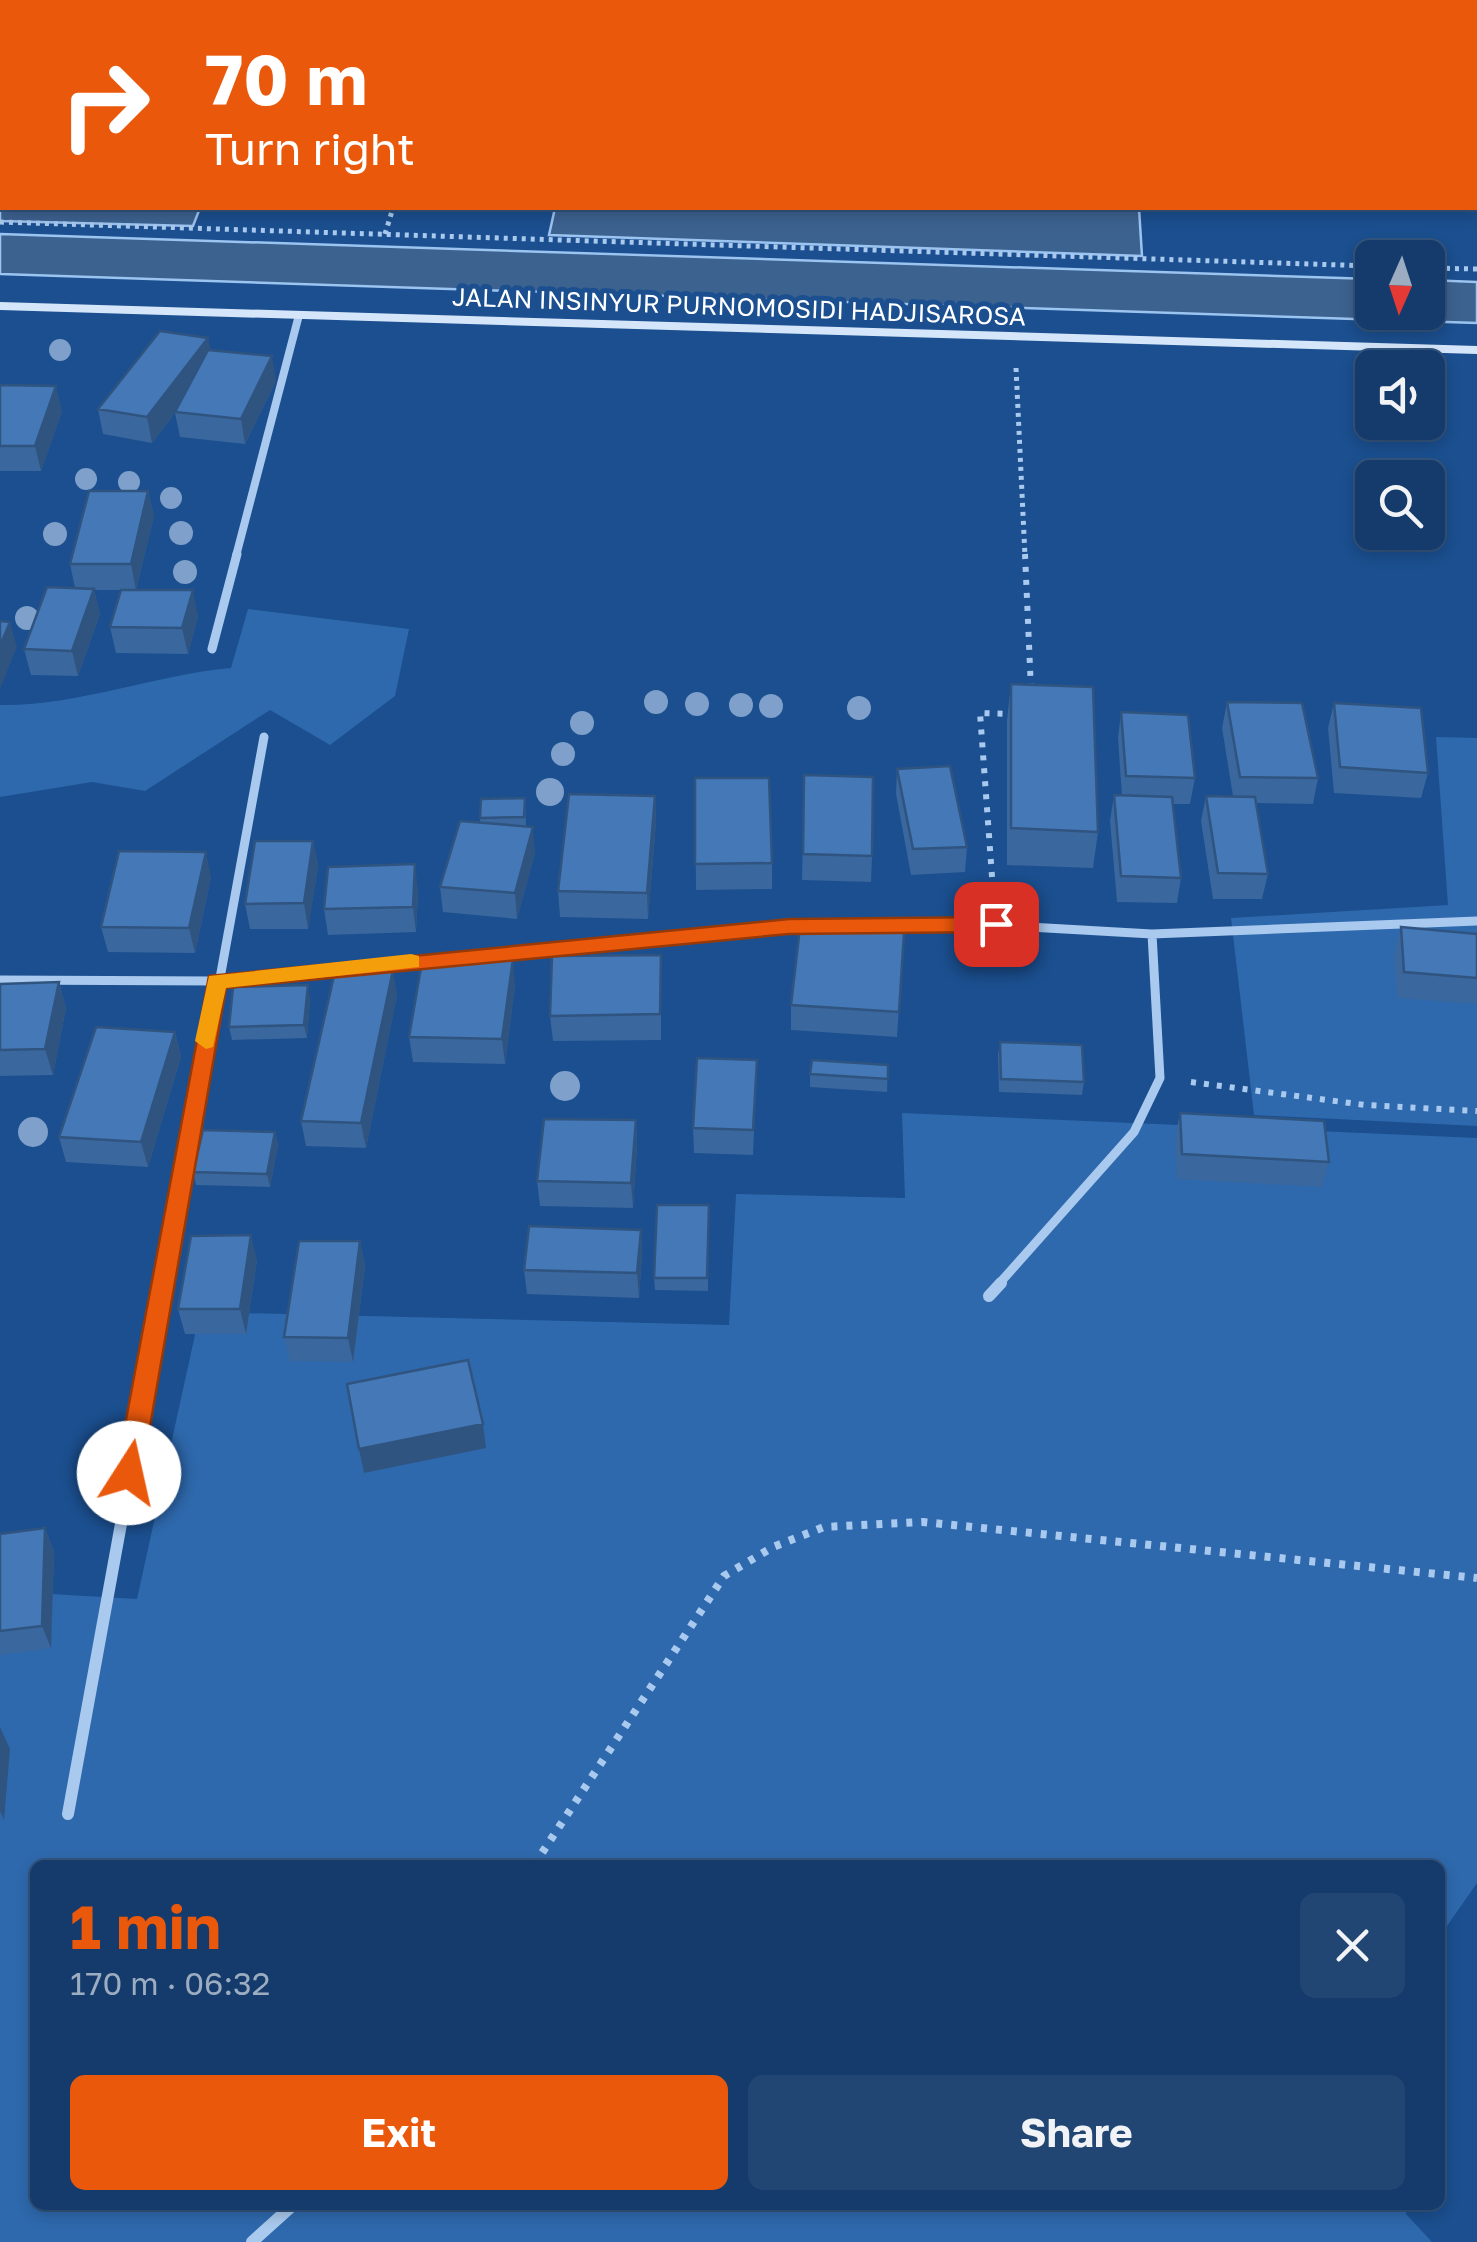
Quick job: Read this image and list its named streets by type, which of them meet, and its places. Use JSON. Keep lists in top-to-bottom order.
{
  "streets": {
    "street": ["JALAN INSINYUR PURNOMOSIDI HADJISAROSA"]
  },
  "north": "bottom",
  "page": {
    "turn": ["70 m", "Turn right"],
    "heading": ["1 min", "170 m · 06:32"],
    "buttons": ["Exit", "Share"]
  }
}
